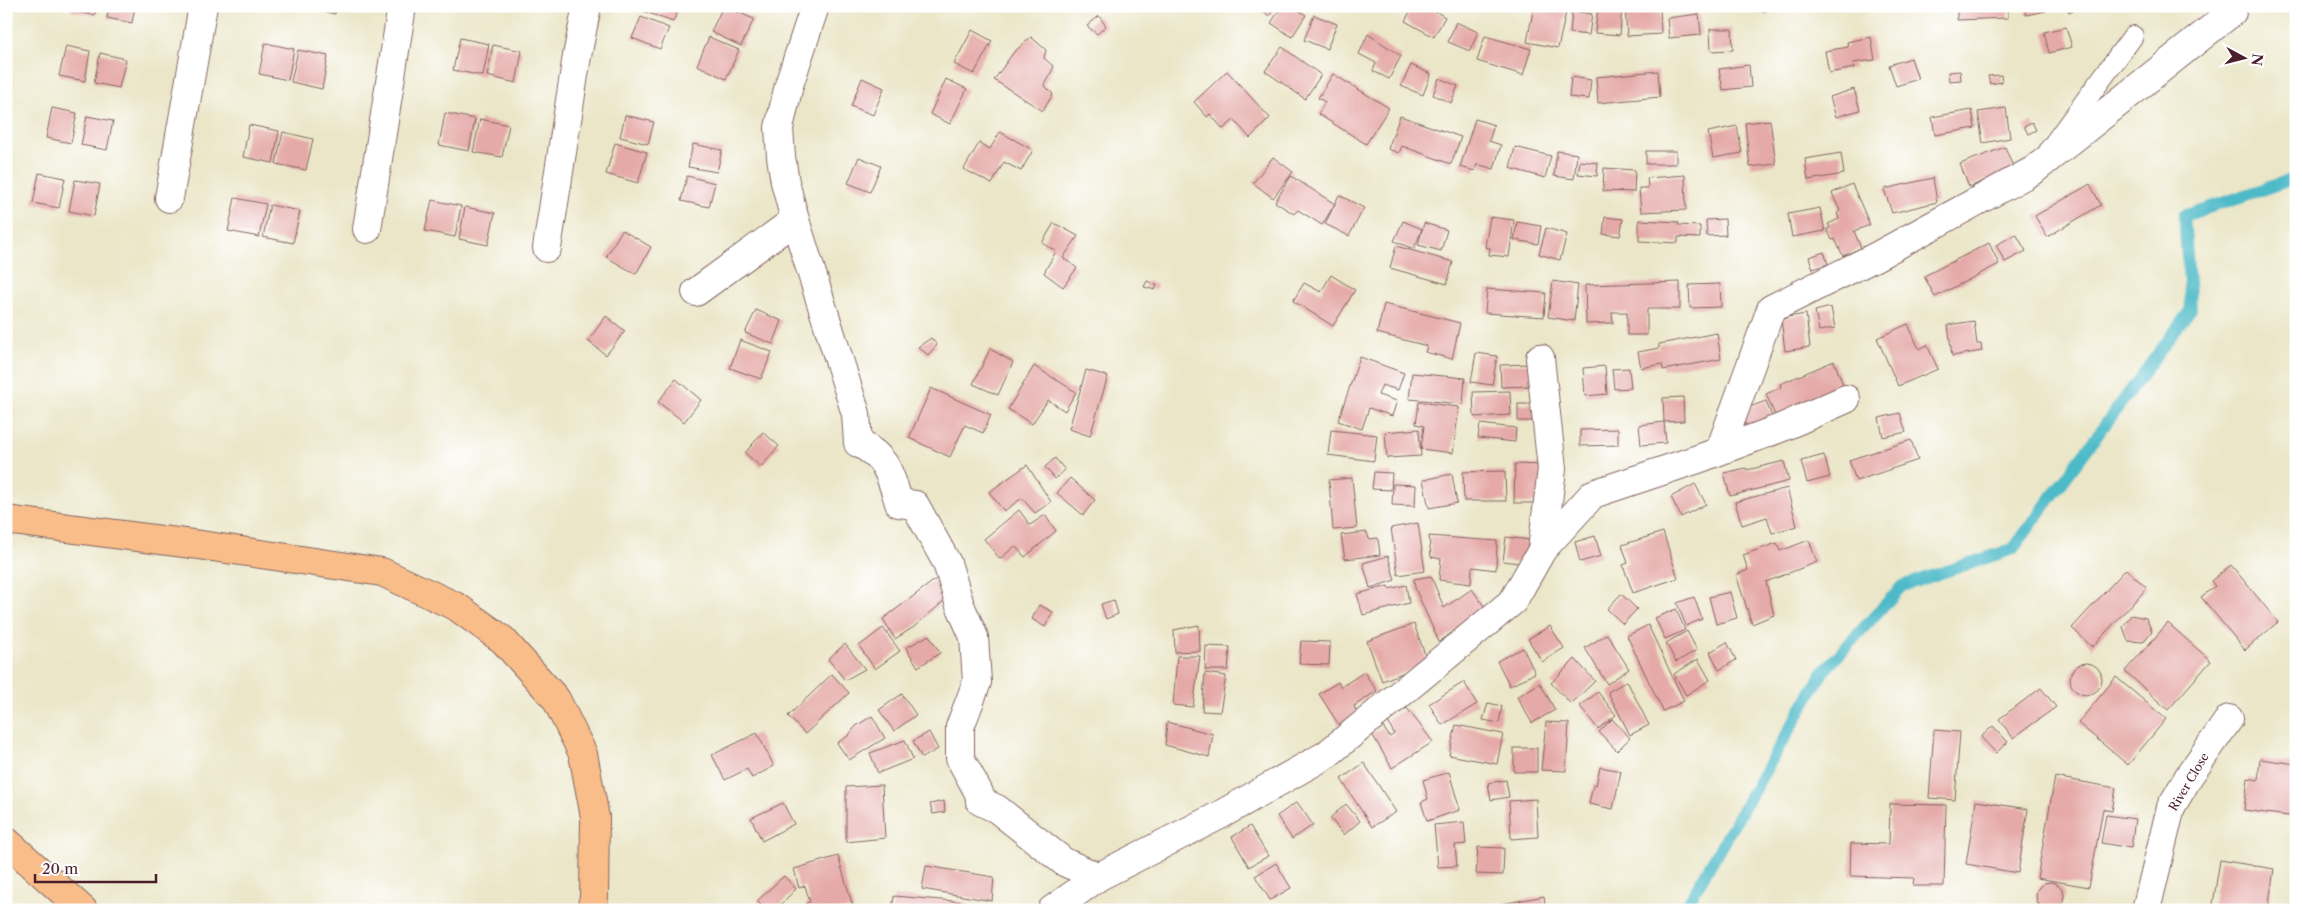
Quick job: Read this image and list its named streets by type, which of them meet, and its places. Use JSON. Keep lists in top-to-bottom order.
{
  "streets": {
    "street": ["River Close"]
  },
  "scale_bar": "20 m",
  "north": "right"
}
